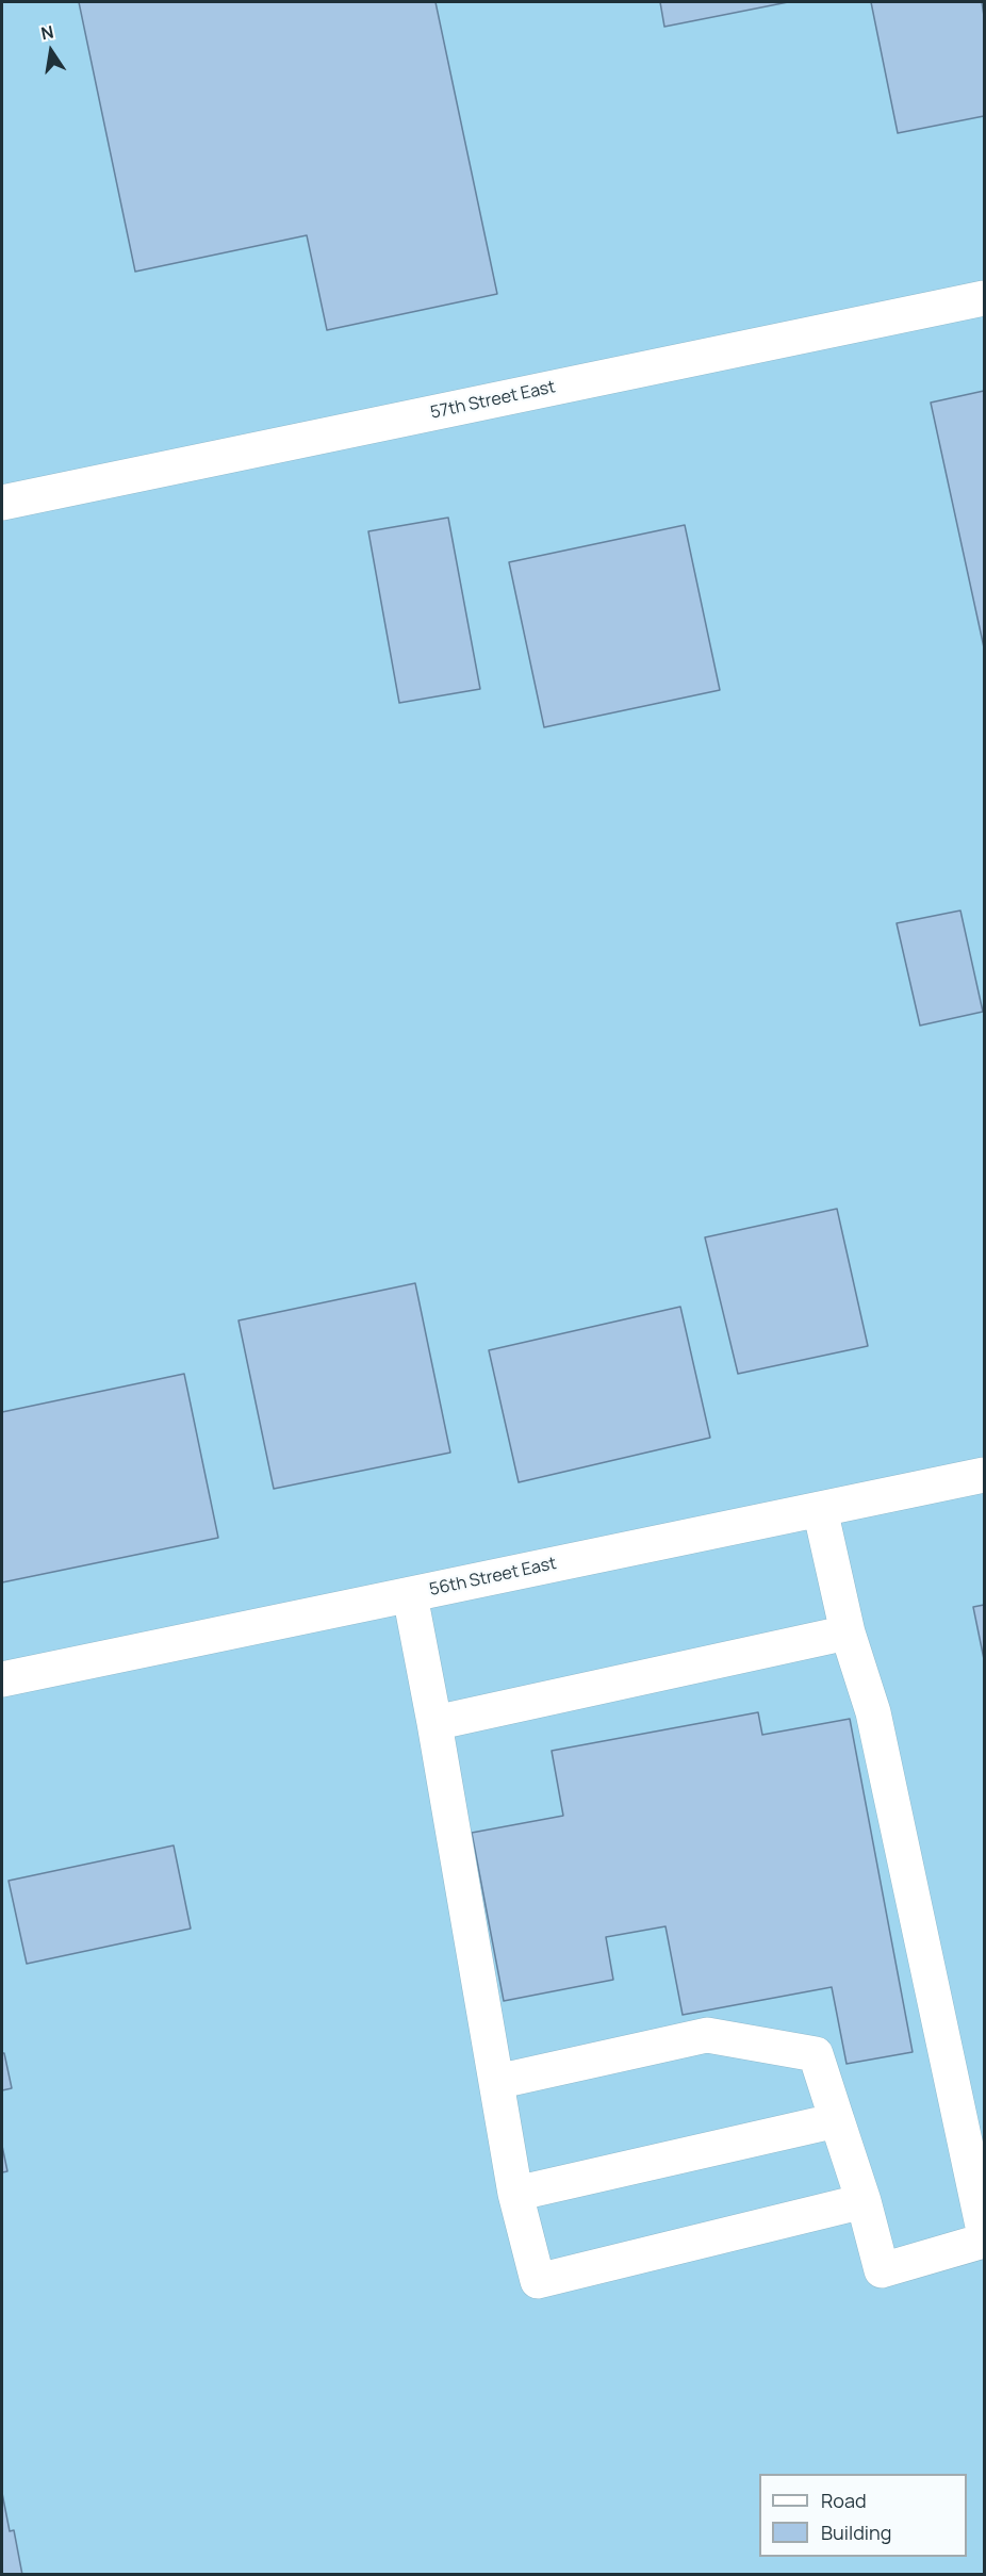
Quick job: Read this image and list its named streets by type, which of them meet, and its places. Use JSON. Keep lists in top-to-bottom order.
{
  "streets": {
    "street": ["57th Street East", "56th Street East"]
  },
  "legend": ["Road", "Building"],
  "north": "top"
}
